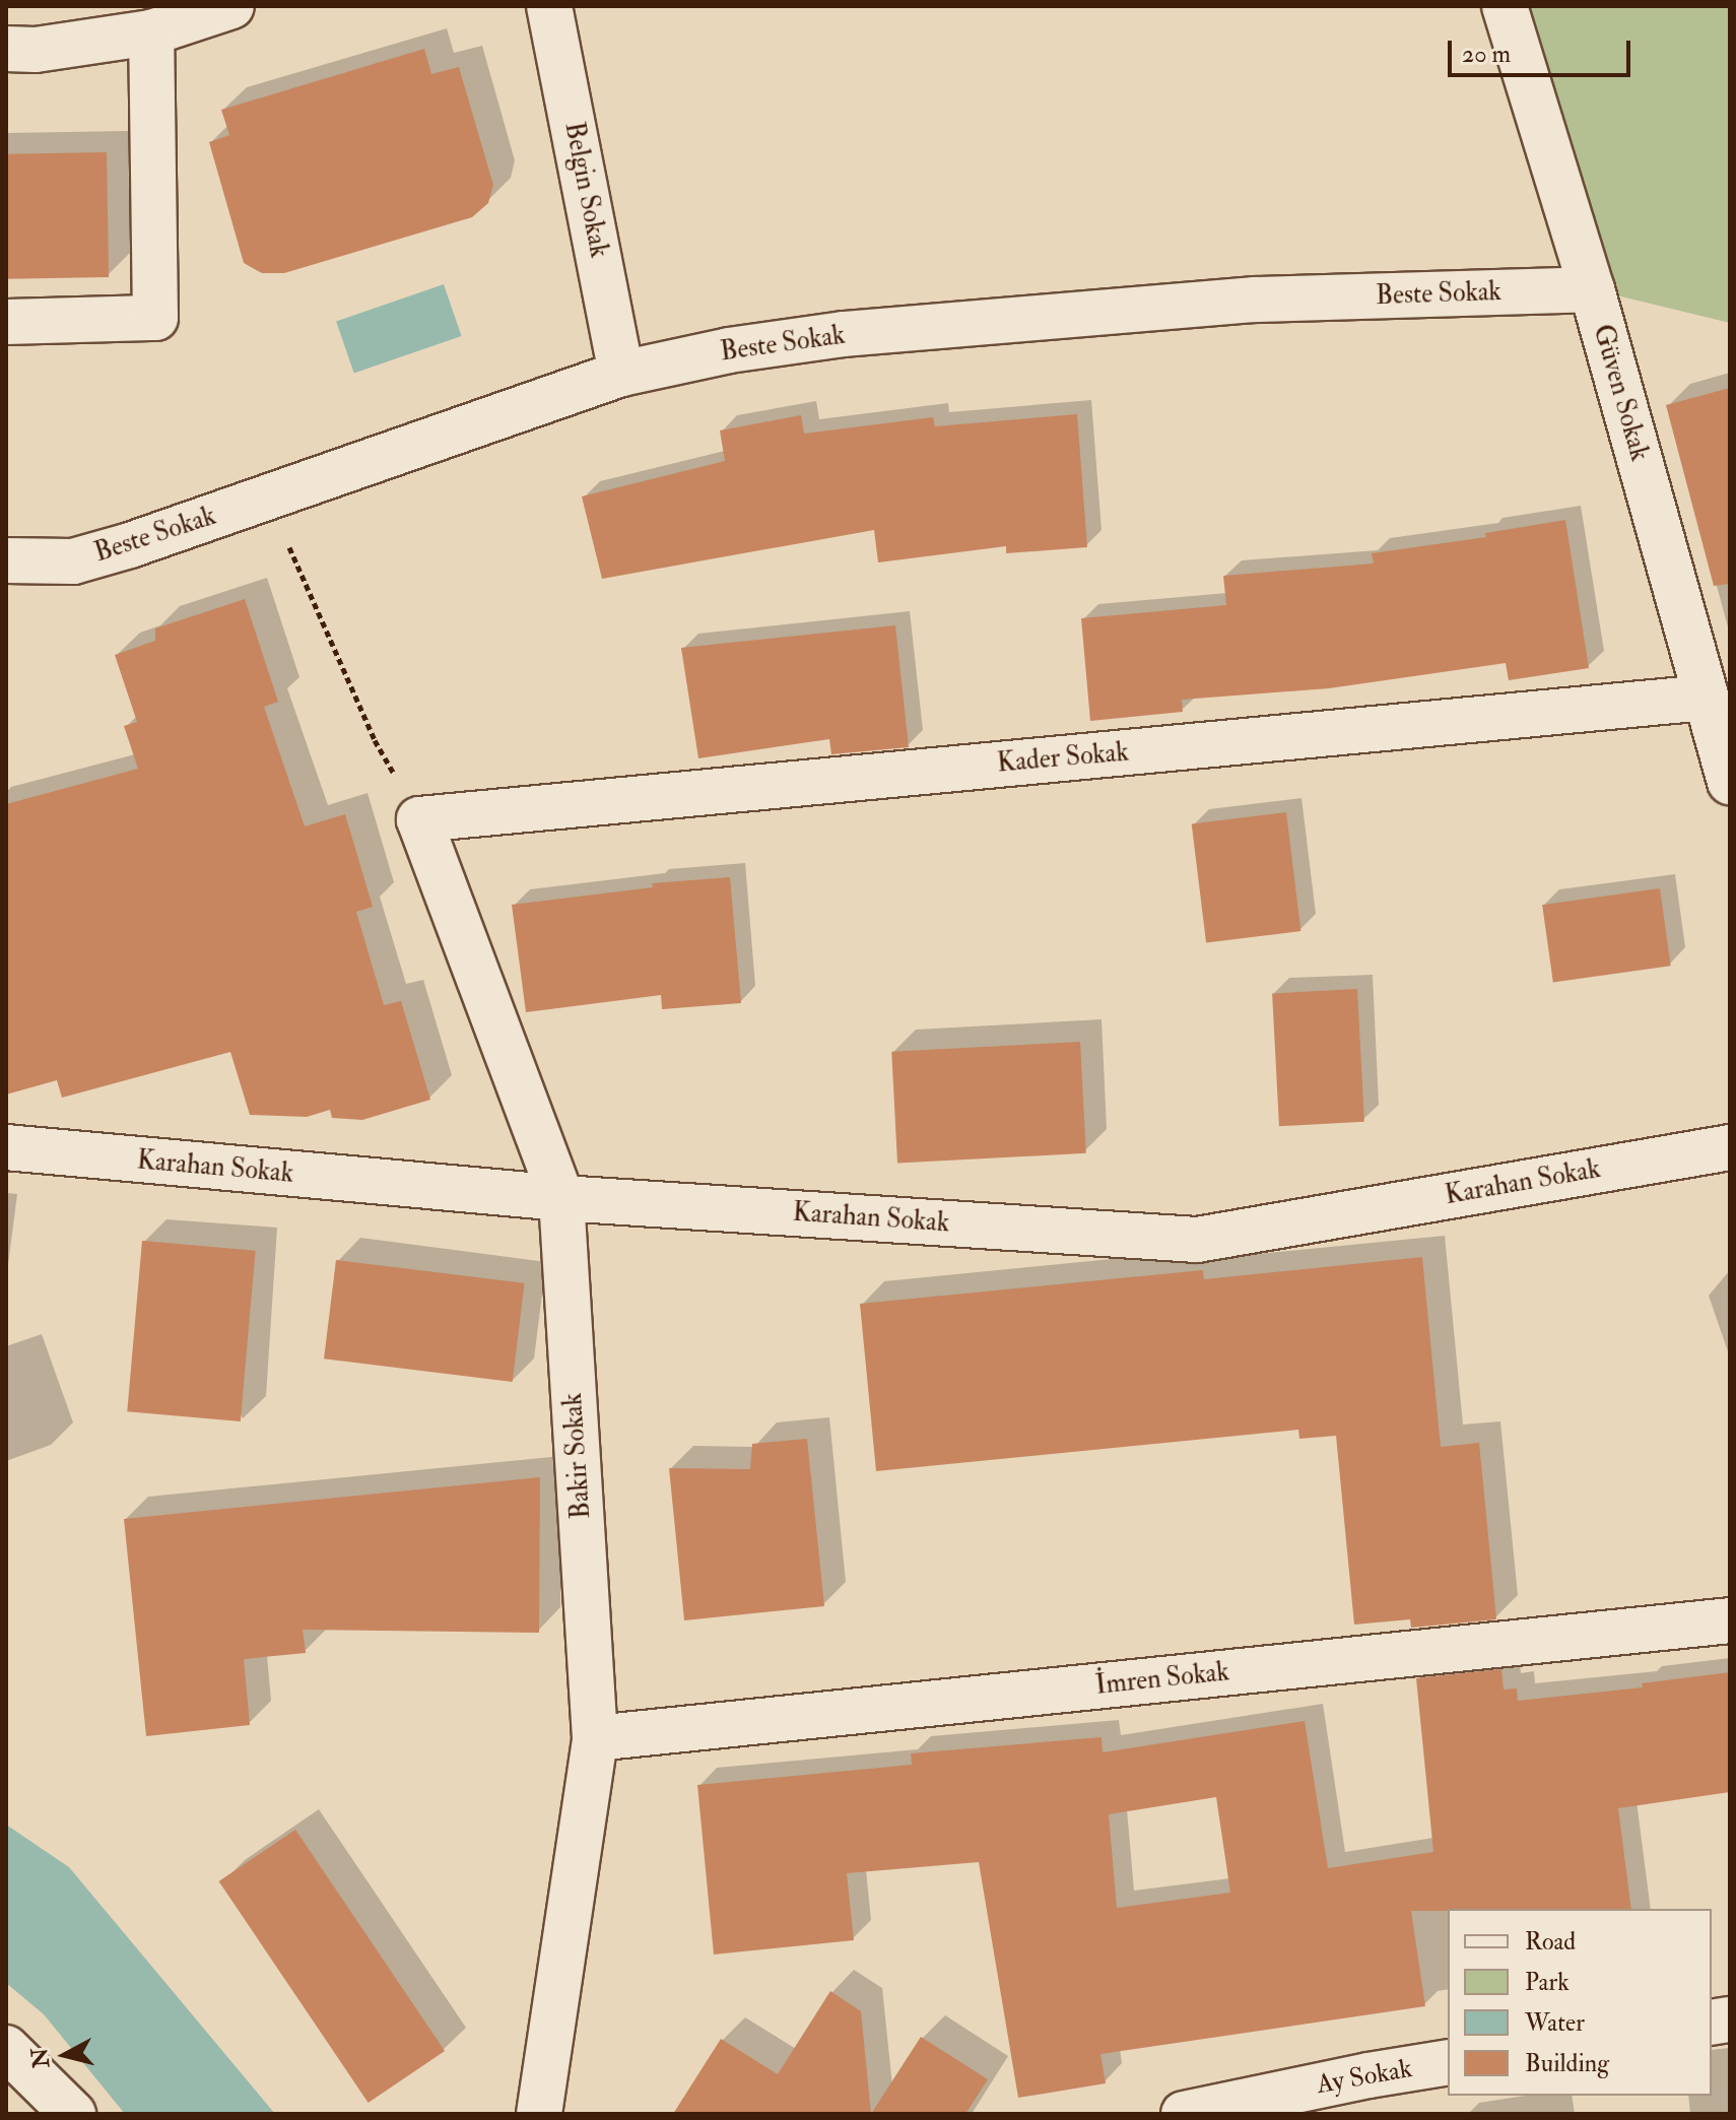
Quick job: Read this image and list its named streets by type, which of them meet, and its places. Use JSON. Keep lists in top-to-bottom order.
{
  "streets": {
    "street": [
      "Belgin Sokak",
      "Beste Sokak",
      "Güven Sokak",
      "Kader Sokak",
      "Karahan Sokak",
      "Bakir Sokak",
      "İmren Sokak",
      "Ay Sokak"
    ]
  },
  "crossings": [
    ["Belgin Sokak", "Beste Sokak"],
    ["Beste Sokak", "Güven Sokak"],
    ["Güven Sokak", "Kader Sokak"],
    ["Kader Sokak", "Bakir Sokak"],
    ["Karahan Sokak", "Bakir Sokak"],
    ["Bakir Sokak", "İmren Sokak"]
  ],
  "legend": [
    "Road",
    "Park",
    "Water",
    "Building"
  ],
  "scale_bar": "20 m",
  "north": "left"
}
